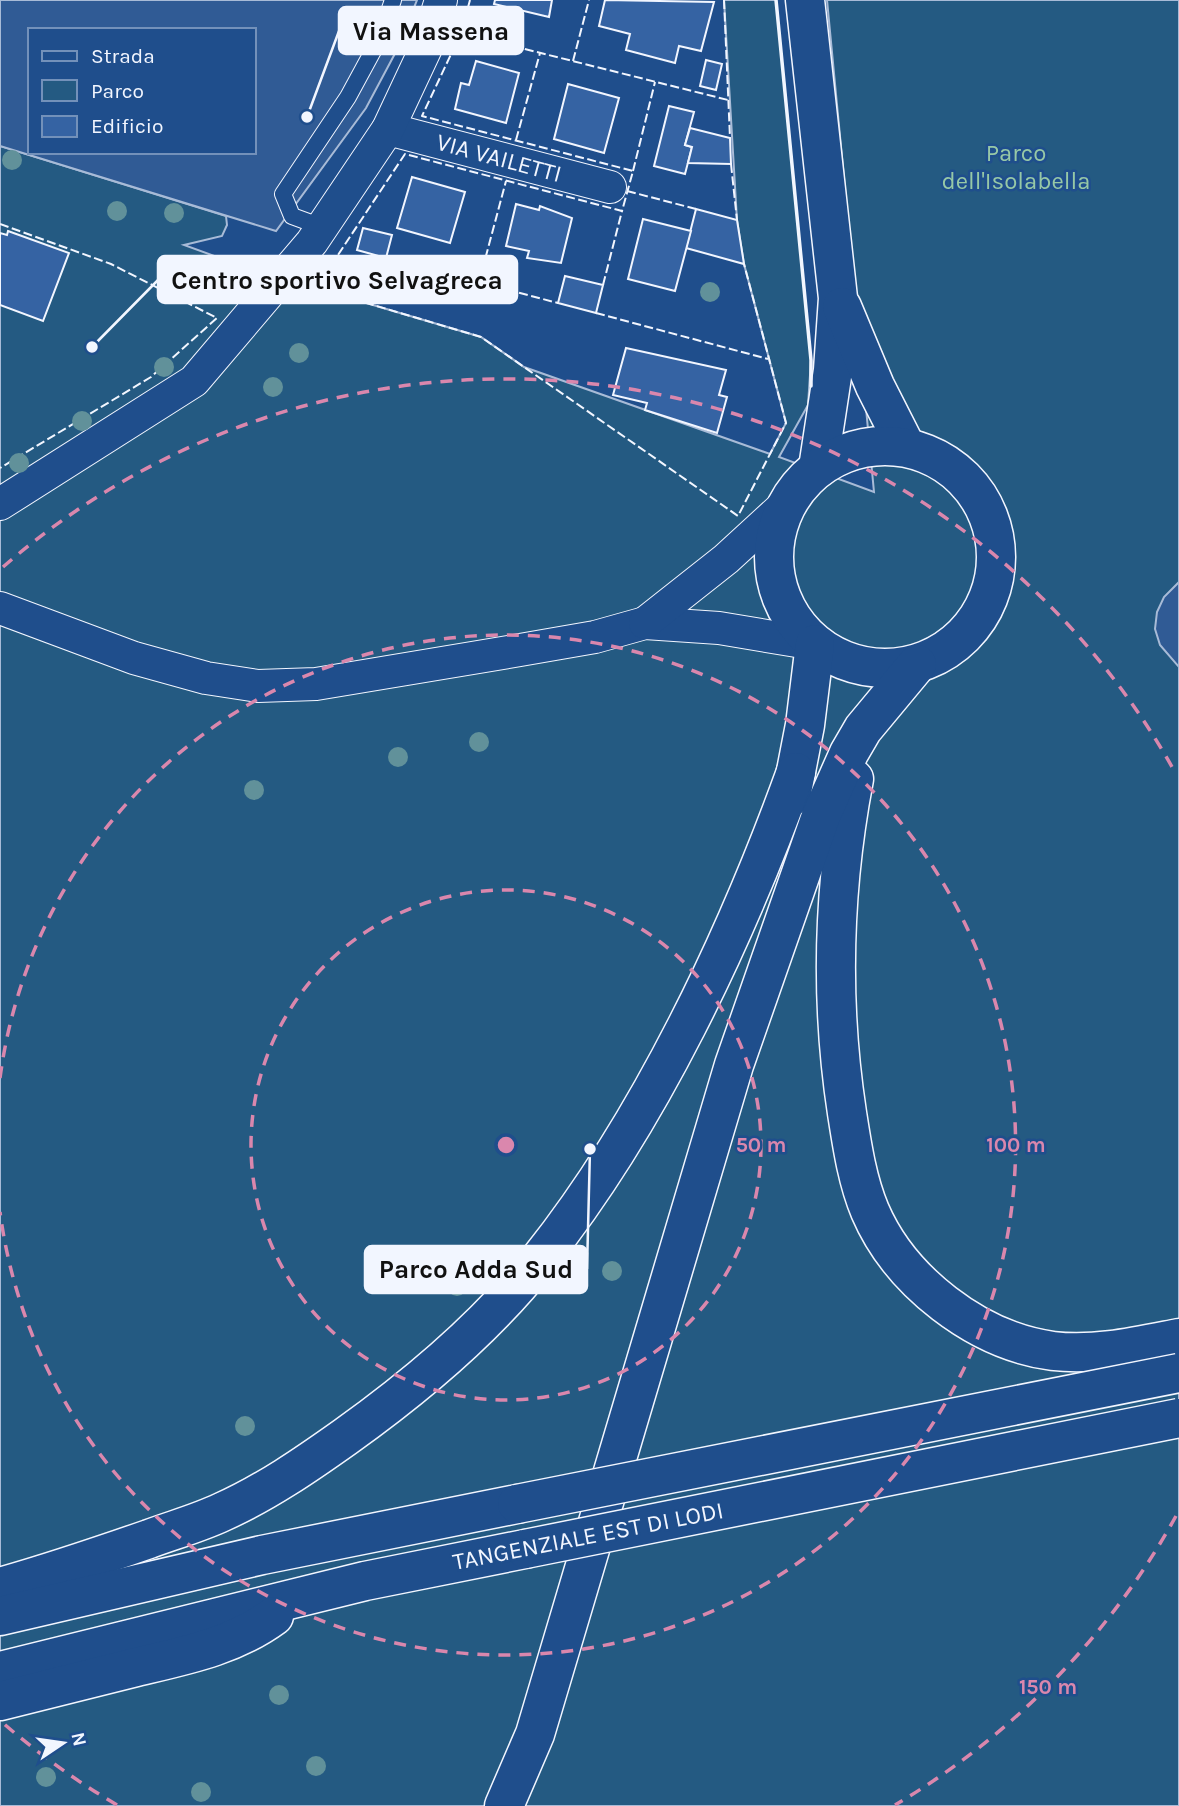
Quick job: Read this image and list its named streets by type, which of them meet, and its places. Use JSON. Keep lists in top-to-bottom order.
{
  "streets": {
    "main road": ["TANGENZIALE EST DI LODI"],
    "street": ["VIA VAILETTI"]
  },
  "parks": ["Parco dell'Isolabella"],
  "places": ["Via Massena", "Centro sportivo Selvagreca", "Parco Adda Sud"],
  "legend": ["Strada", "Parco", "Edificio"],
  "north": "right",
  "rings": ["50 m", "100 m", "150 m"]
}
